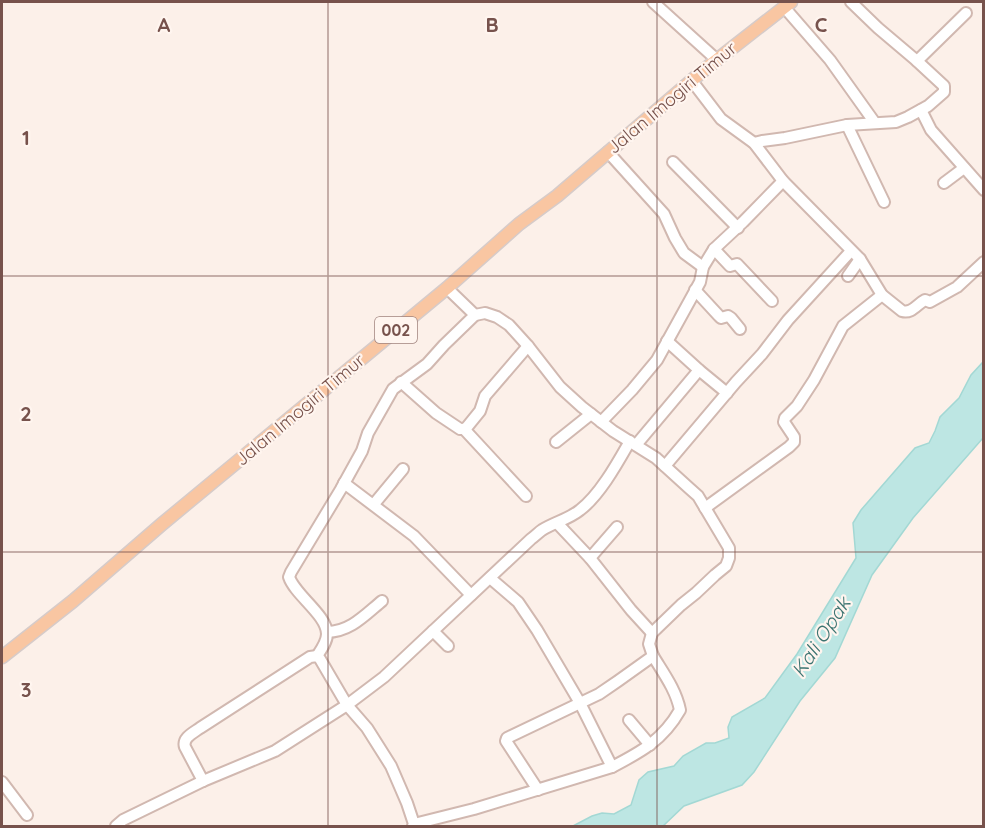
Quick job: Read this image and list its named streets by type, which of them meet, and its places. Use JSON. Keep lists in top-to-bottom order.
{
  "streets": {
    "main road": ["Jalan Imogiri Timur", "002"]
  },
  "water": ["Kali Opak"],
  "grid": {
    "columns": ["A", "B", "C"],
    "rows": ["1", "2", "3"]
  }
}
